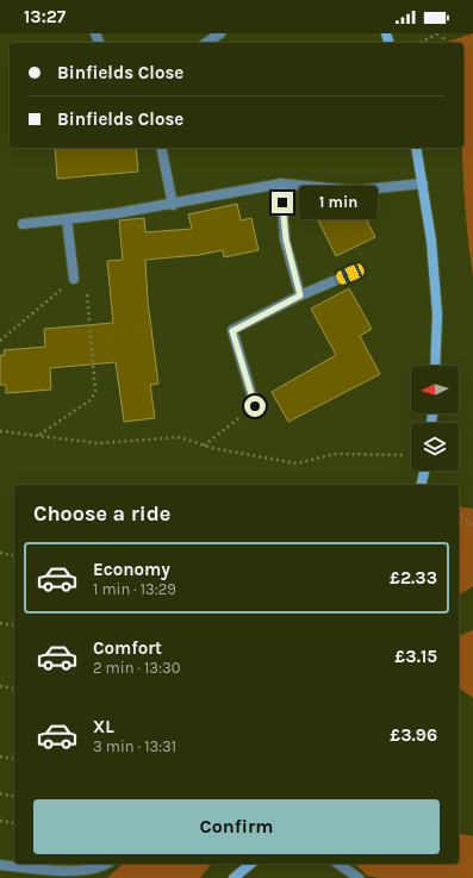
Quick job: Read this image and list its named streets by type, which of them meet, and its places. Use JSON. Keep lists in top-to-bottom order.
{
  "north": "left",
  "page": {
    "status": "13:27",
    "banner": ["Binfields Close", "Binfields Close"],
    "bubble": "1 min",
    "heading": "Choose a ride",
    "list": [
      {
        "name": "Economy",
        "note": "1 min · 13:29",
        "value": "£2.33"
      },
      {
        "name": "Comfort",
        "note": "2 min · 13:30",
        "value": "£3.15"
      },
      {
        "name": "XL",
        "note": "3 min · 13:31",
        "value": "£3.96"
      }
    ],
    "buttons": "Confirm"
  }
}
